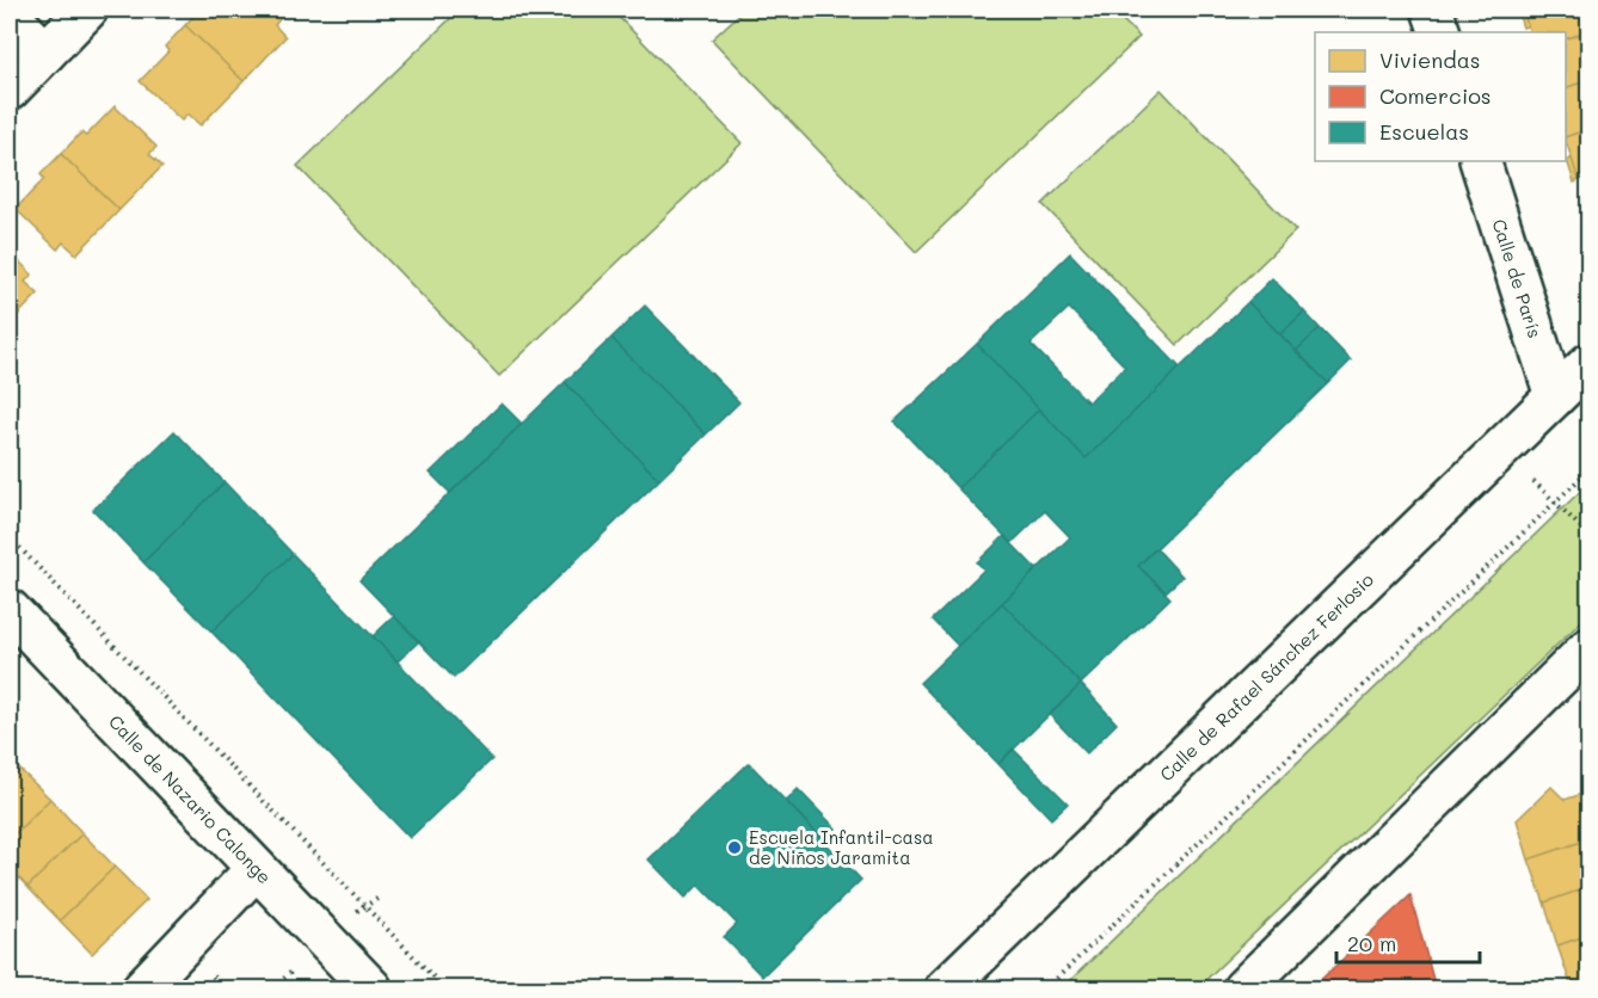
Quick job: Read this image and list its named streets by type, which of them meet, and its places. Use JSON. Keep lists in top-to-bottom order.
{
  "streets": {
    "street": ["Calle de París", "Calle de Rafael Sánchez Ferlosio", "Calle de Nazario Calonge"]
  },
  "crossings": [
    ["Calle de París", "Calle de Rafael Sánchez Ferlosio"]
  ],
  "places": ["Escuela Infantil-casa de Niños Jaramita"],
  "legend": ["Viviendas", "Comercios", "Escuelas"],
  "scale_bar": "20 m"
}
